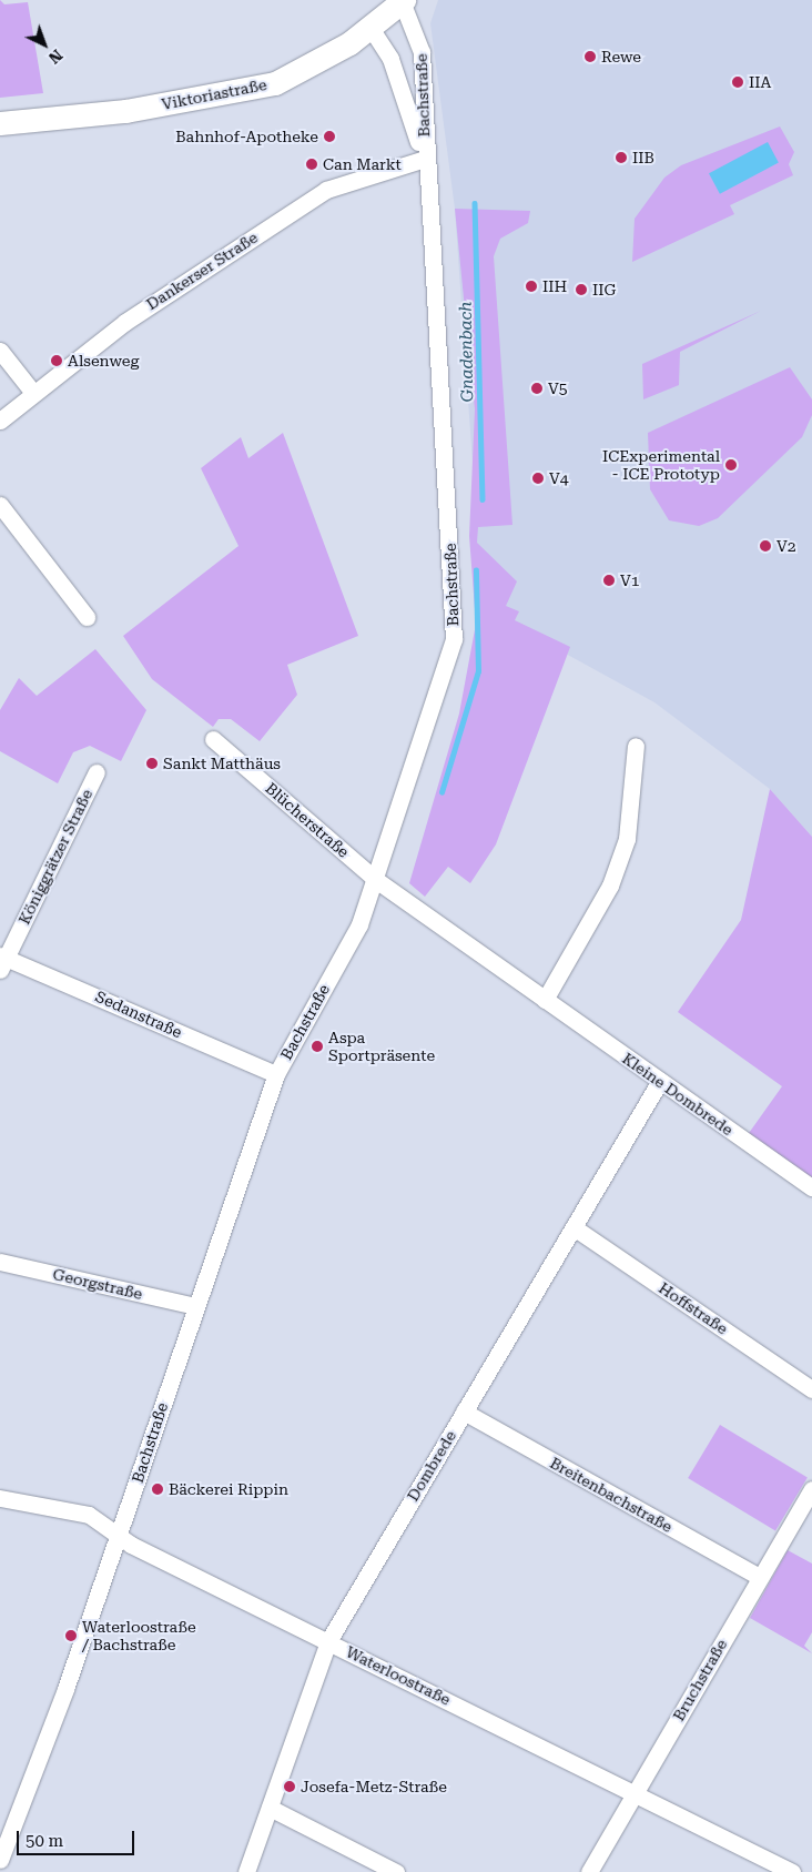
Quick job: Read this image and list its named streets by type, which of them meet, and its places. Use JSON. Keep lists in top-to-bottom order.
{
  "streets": {
    "main road": ["Viktoriastraße"],
    "street": [
      "Bachstraße",
      "Dankerser Straße",
      "Blücherstraße",
      "Königgrätzer Straße",
      "Sedanstraße",
      "Kleine Dombrede",
      "Georgstraße",
      "Hoffstraße",
      "Dombrede",
      "Breitenbachstraße",
      "Waterloostraße",
      "Bruchstraße"
    ]
  },
  "crossings": [
    ["Viktoriastraße", "Bachstraße"],
    ["Bachstraße", "Dankerser Straße"],
    ["Bachstraße", "Blücherstraße"],
    ["Bachstraße", "Sedanstraße"],
    ["Bachstraße", "Kleine Dombrede"],
    ["Bachstraße", "Georgstraße"],
    ["Bachstraße", "Waterloostraße"],
    ["Blücherstraße", "Kleine Dombrede"],
    ["Königgrätzer Straße", "Sedanstraße"],
    ["Kleine Dombrede", "Dombrede"],
    ["Hoffstraße", "Dombrede"],
    ["Dombrede", "Breitenbachstraße"],
    ["Dombrede", "Waterloostraße"],
    ["Breitenbachstraße", "Bruchstraße"],
    ["Waterloostraße", "Bruchstraße"]
  ],
  "water": ["Gnadenbach"],
  "places": [
    "Rewe",
    "IIA",
    "Bahnhof-Apotheke",
    "IIB",
    "Can Markt",
    "IIH",
    "IIG",
    "Alsenweg",
    "V5",
    "ICExperimental - ICE Prototyp",
    "V4",
    "V2",
    "V1",
    "Sankt Matthäus",
    "Aspa Sportpräsente",
    "Bäckerei Rippin",
    "Waterloostraße / Bachstraße",
    "Josefa-Metz-Straße"
  ],
  "scale_bar": "50 m",
  "north": "bottom right"
}
